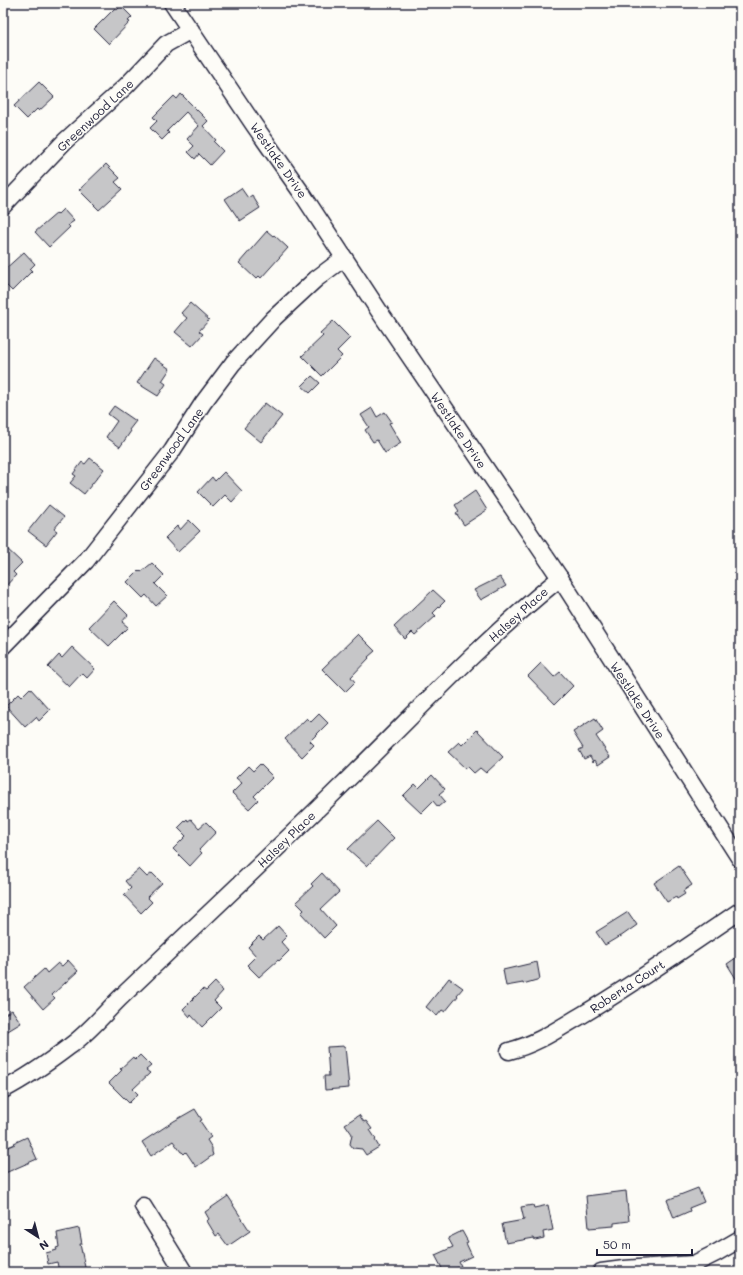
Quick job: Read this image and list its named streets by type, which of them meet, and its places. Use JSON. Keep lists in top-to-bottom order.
{
  "streets": {
    "street": [
      "Greenwood Lane",
      "Westlake Drive",
      "Halsey Place",
      "Roberta Court"
    ]
  },
  "crossings": [
    ["Greenwood Lane", "Westlake Drive"],
    ["Westlake Drive", "Halsey Place"]
  ],
  "scale_bar": "50 m",
  "north": "bottom right"
}
